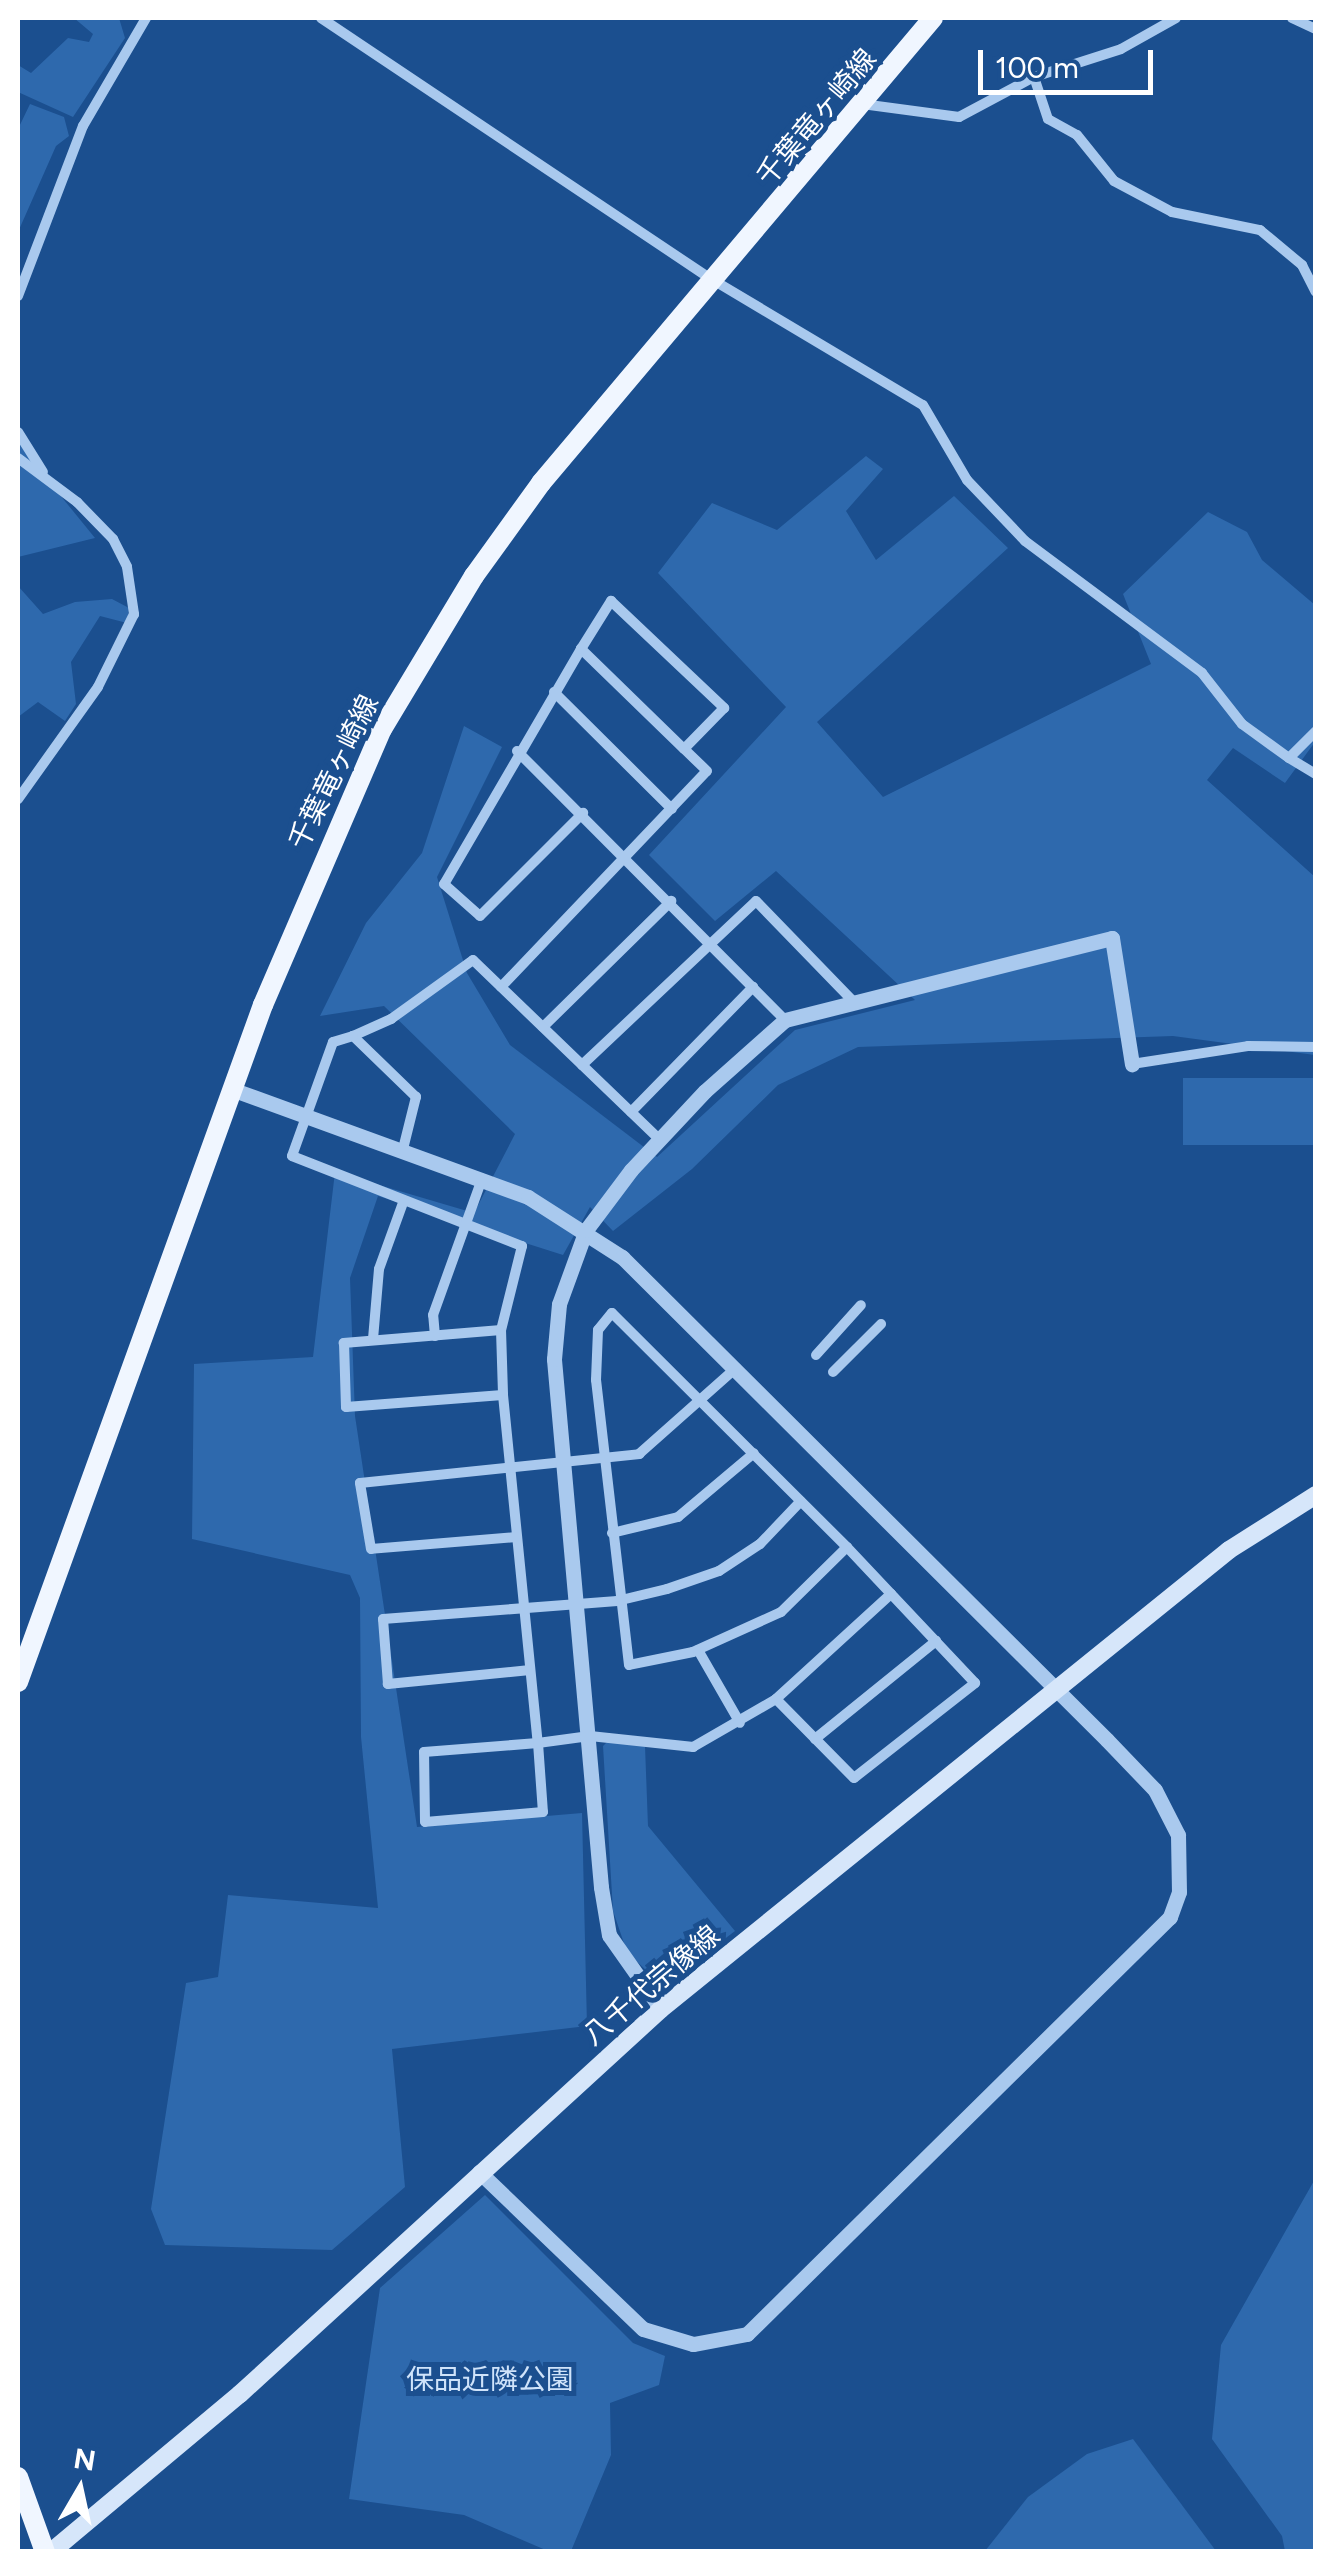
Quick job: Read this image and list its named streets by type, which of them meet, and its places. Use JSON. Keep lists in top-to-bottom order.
{
  "streets": {
    "main road": ["千葉竜ヶ崎線", "八千代宗像線"]
  },
  "parks": ["保品近隣公園"],
  "scale_bar": "100 m",
  "north": "top"
}
